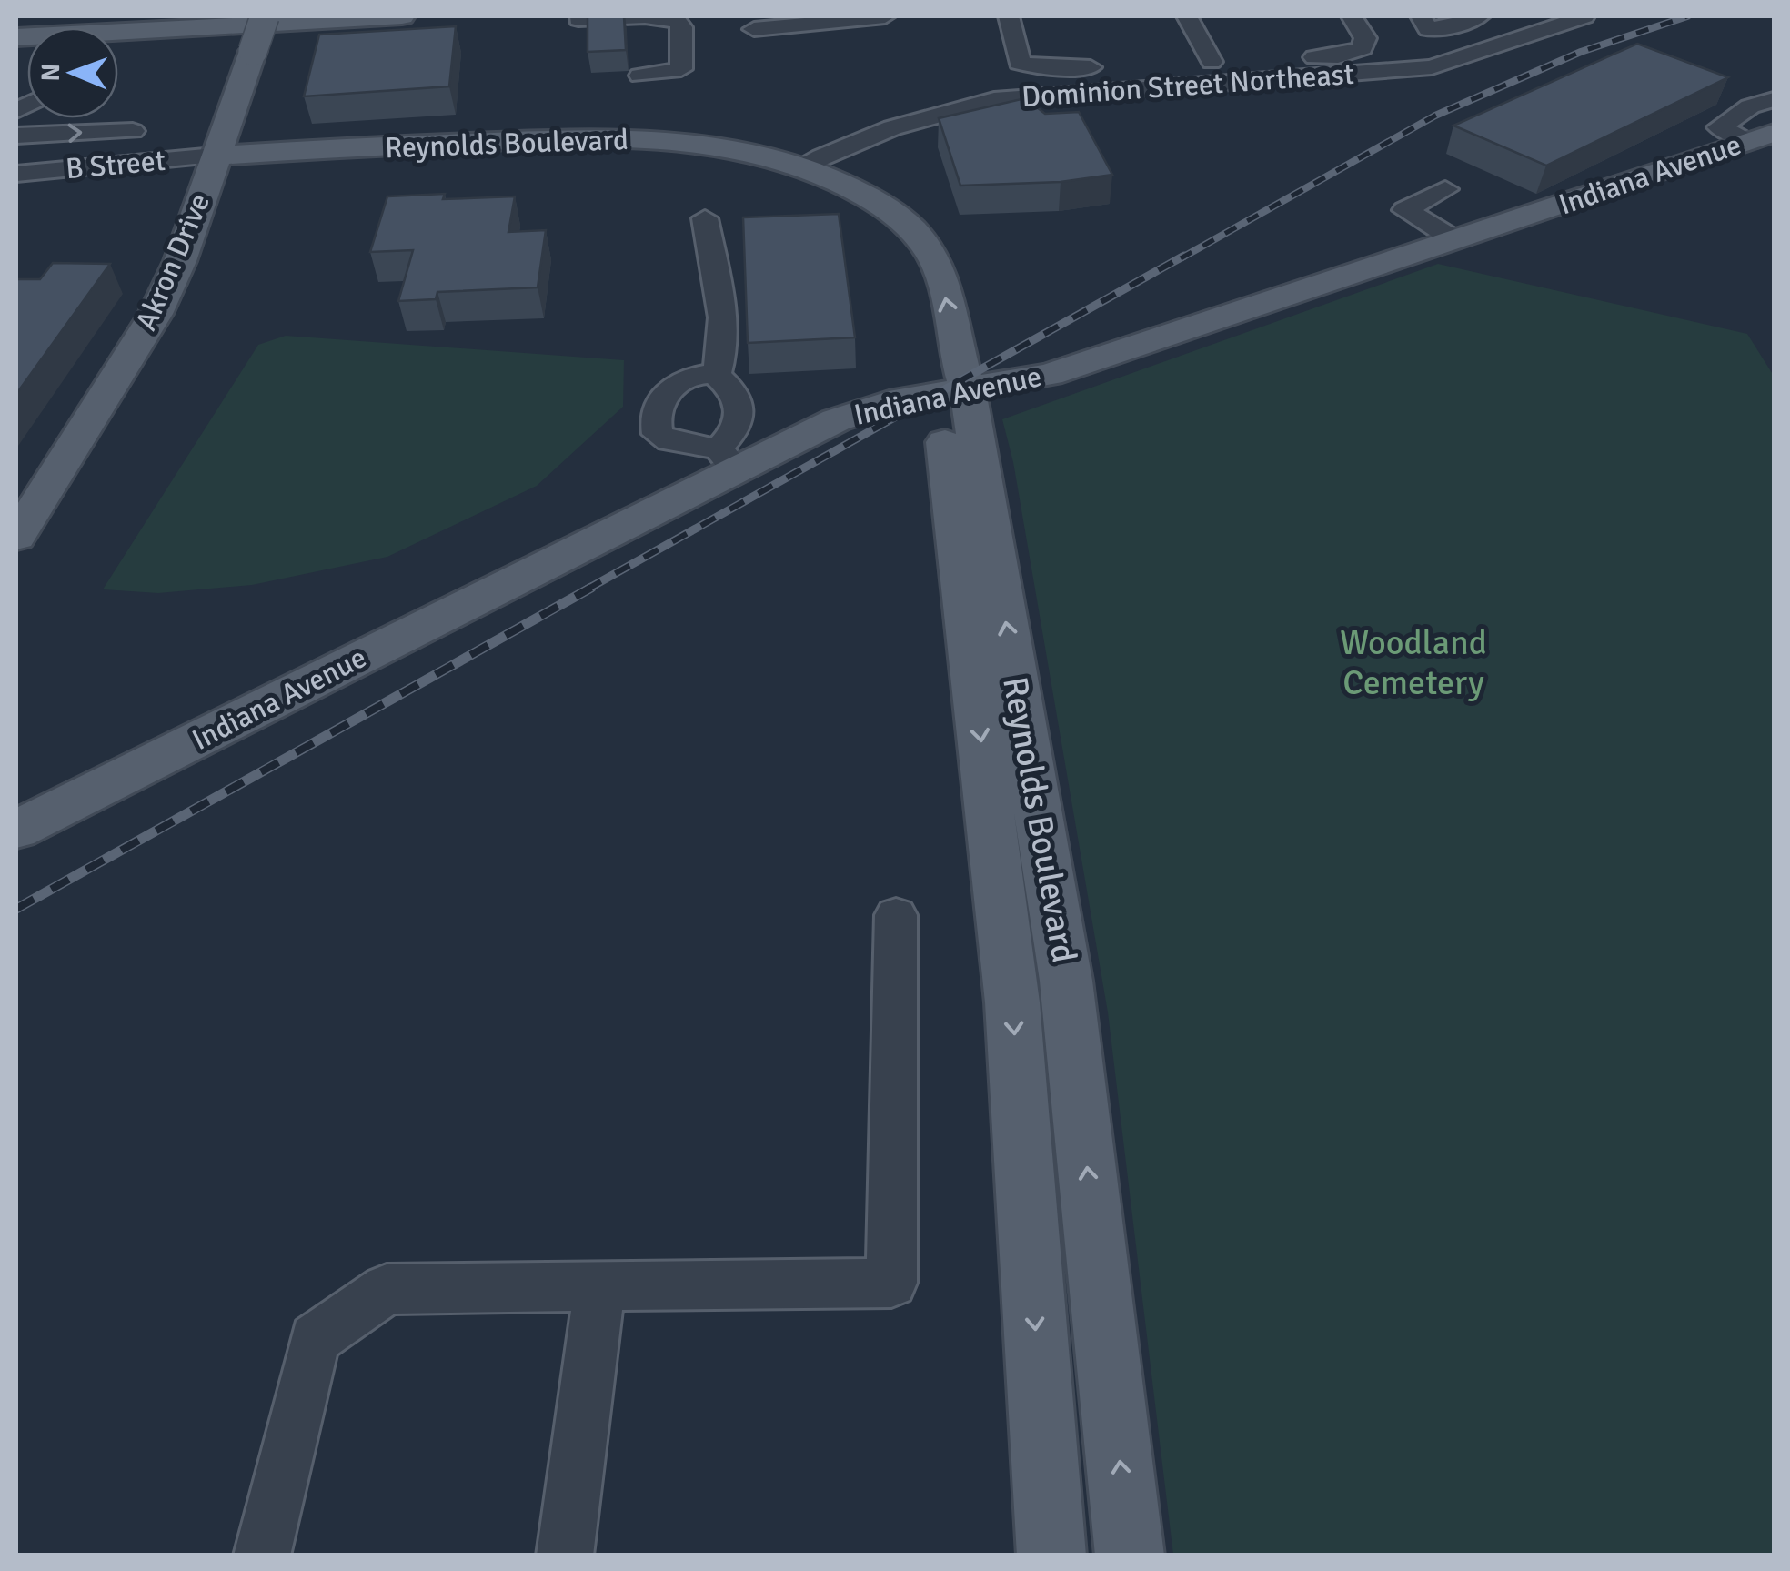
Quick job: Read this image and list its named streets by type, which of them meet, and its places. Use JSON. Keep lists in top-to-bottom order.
{
  "streets": {
    "main road": ["Reynolds Boulevard", "Indiana Avenue", "Akron Drive"],
    "street": ["Dominion Street Northeast", "B Street"]
  },
  "crossings": [
    ["Dominion Street Northeast", "Reynolds Boulevard"],
    ["Reynolds Boulevard", "B Street"],
    ["Reynolds Boulevard", "Indiana Avenue"],
    ["Reynolds Boulevard", "Akron Drive"],
    ["B Street", "Akron Drive"]
  ],
  "parks": ["Woodland Cemetery"],
  "north": "left"
}
